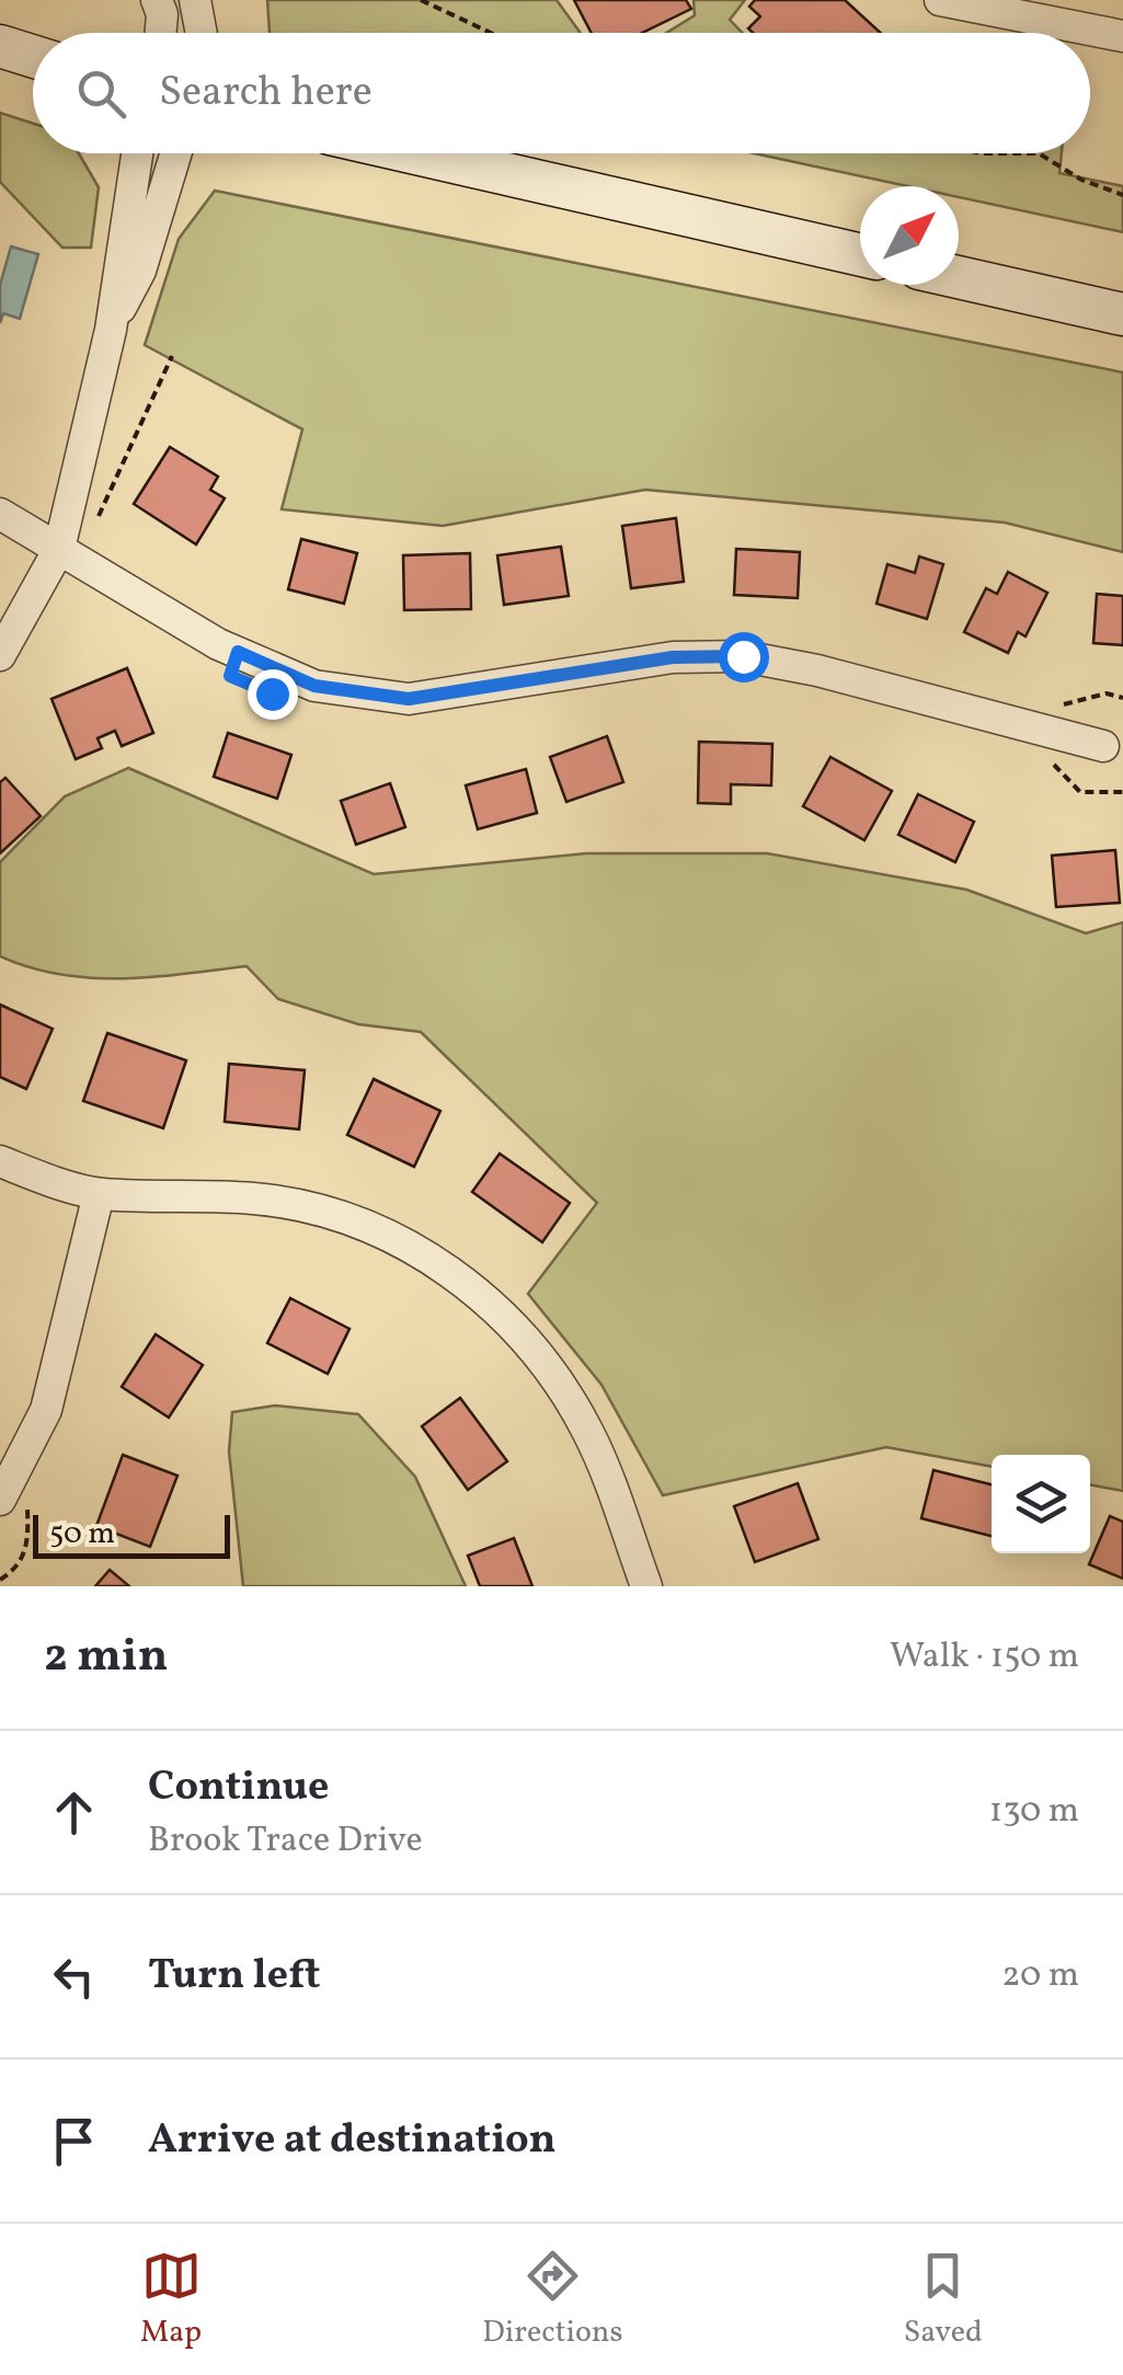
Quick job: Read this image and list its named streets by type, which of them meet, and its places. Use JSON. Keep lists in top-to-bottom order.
{
  "scale_bar": "50 m",
  "north": "top right",
  "page": {
    "search": "Search here",
    "scale": "50 m",
    "heading": ["2 min", "Walk · 150 m"],
    "list": [
      ["Continue", "Brook Trace Drive", "130 m"],
      ["Turn left", "20 m"],
      "Arrive at destination"
    ],
    "nav": ["Map", "Directions", "Saved"]
  }
}
